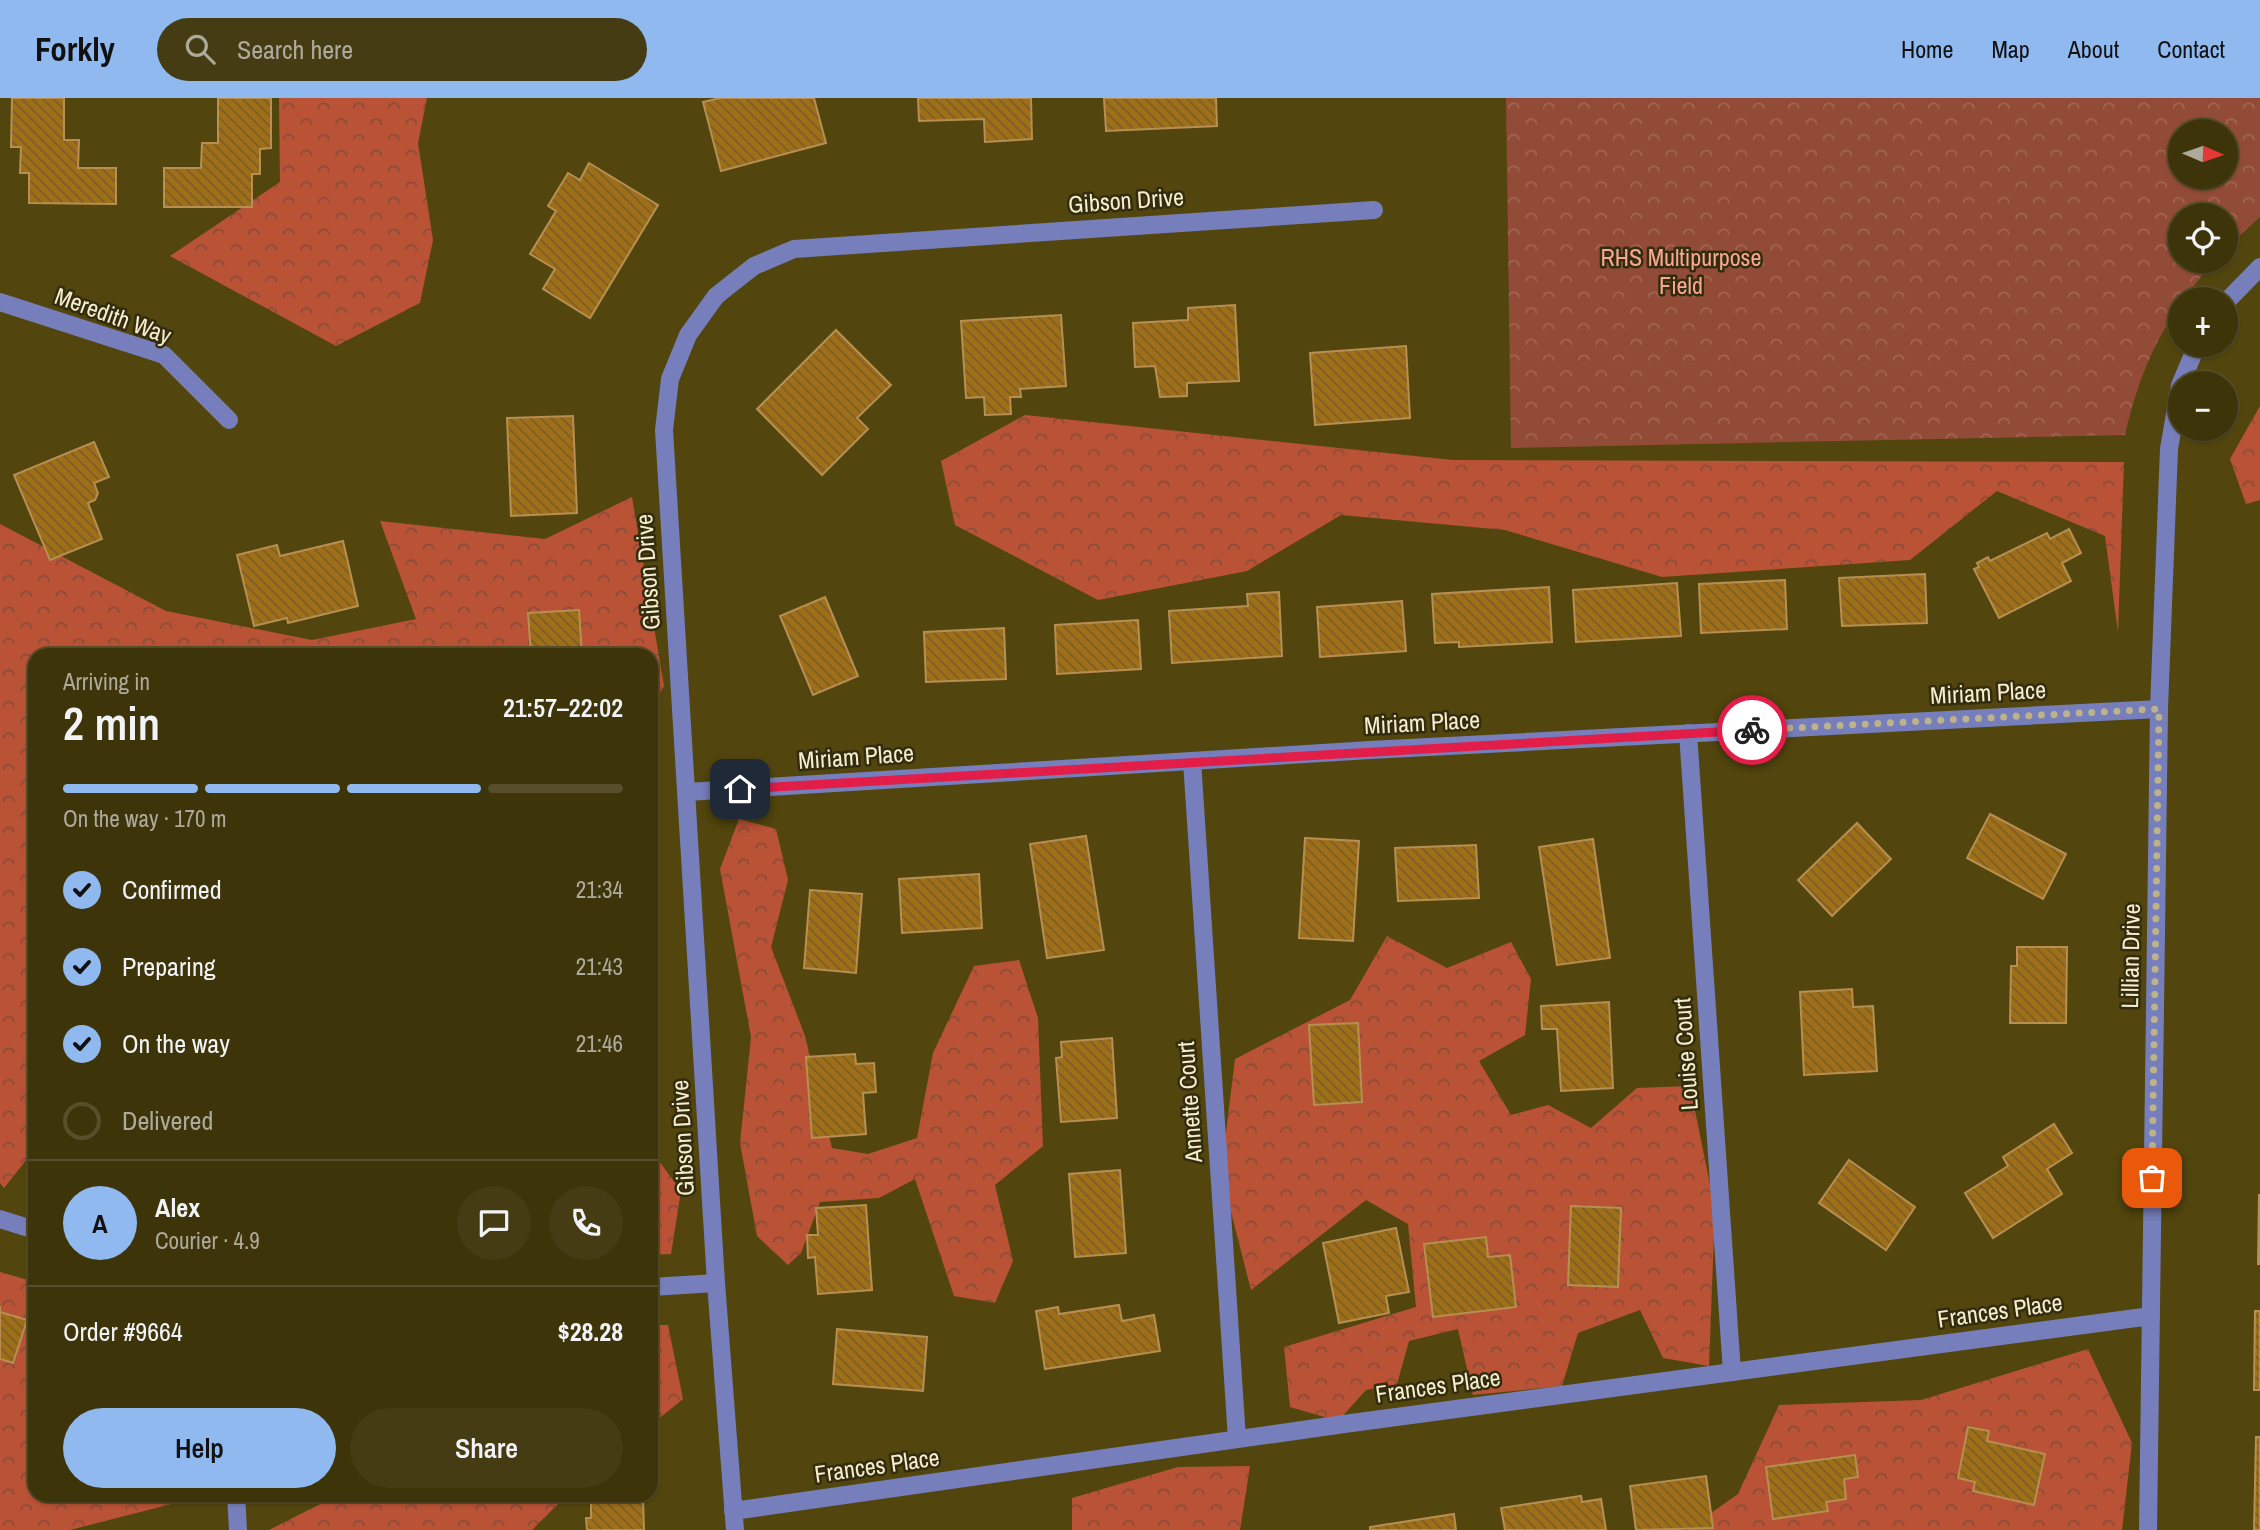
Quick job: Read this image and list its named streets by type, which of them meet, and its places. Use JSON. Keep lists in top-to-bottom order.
{
  "streets": {
    "street": [
      "Gibson Drive",
      "Meredith Way",
      "Miriam Place",
      "Lillian Drive",
      "Louise Court",
      "Annette Court",
      "Frances Place"
    ]
  },
  "crossings": [
    ["Gibson Drive", "Miriam Place"],
    ["Gibson Drive", "Frances Place"],
    ["Miriam Place", "Lillian Drive"],
    ["Miriam Place", "Louise Court"],
    ["Miriam Place", "Annette Court"],
    ["Lillian Drive", "Frances Place"],
    ["Louise Court", "Frances Place"],
    ["Annette Court", "Frances Place"]
  ],
  "parks": ["RHS Multipurpose Field"],
  "north": "right",
  "page": {
    "header": "Forkly",
    "search": "Search here",
    "nav": [
      "Home",
      "Map",
      "About",
      "Contact"
    ],
    "map_buttons": ["+", "−"],
    "heading": ["2 min", "Arriving in", "21:57–22:02"],
    "panel": [
      "Alex",
      "Courier · 4.9",
      "Order #9664",
      "$28.28"
    ],
    "bar": "On the way · 170 m",
    "list": [
      ["Confirmed", "21:34"],
      ["Preparing", "21:43"],
      ["On the way", "21:46"],
      "Delivered"
    ],
    "round": "A",
    "buttons": ["Help", "Share"]
  }
}
